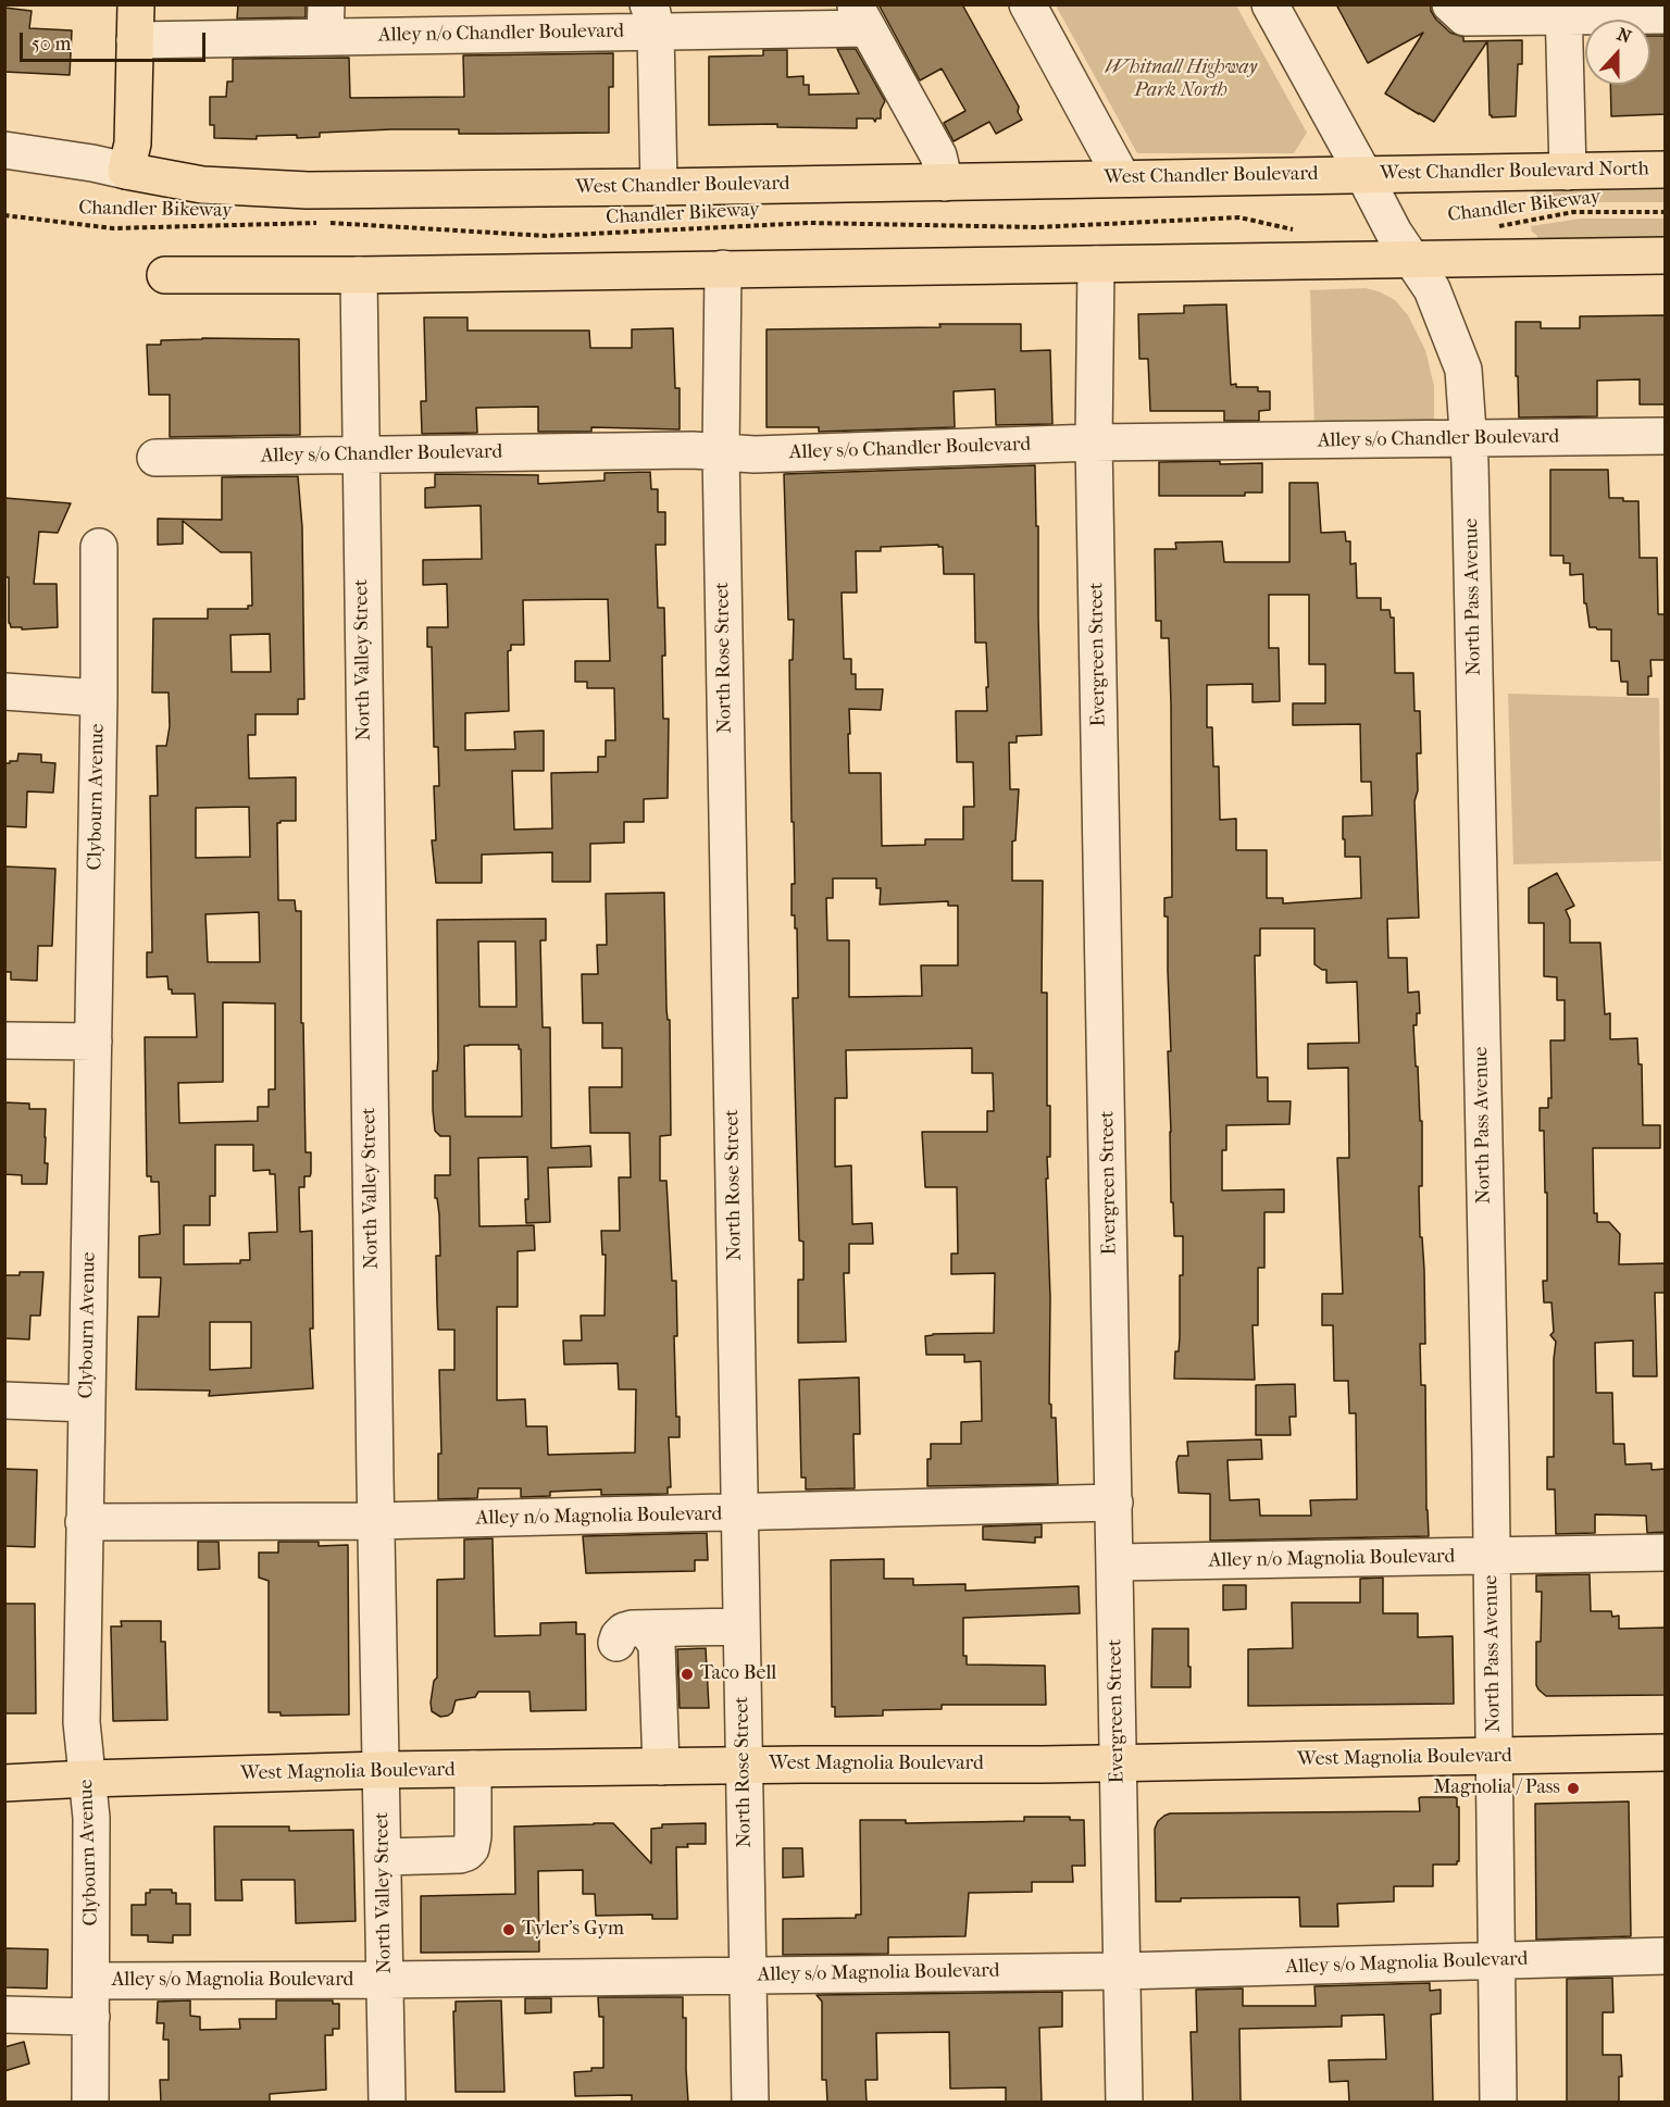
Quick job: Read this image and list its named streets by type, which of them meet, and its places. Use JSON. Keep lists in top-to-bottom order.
{
  "streets": {
    "main road": ["West Chandler Boulevard North", "West Chandler Boulevard", "West Magnolia Boulevard"],
    "street": [
      "Alley n/o Chandler Boulevard",
      "Alley s/o Chandler Boulevard",
      "North Pass Avenue",
      "Evergreen Street",
      "North Rose Street",
      "North Valley Street",
      "Clybourn Avenue",
      "Alley n/o Magnolia Boulevard",
      "Alley s/o Magnolia Boulevard"
    ],
    "path": ["Chandler Bikeway"]
  },
  "crossings": [
    ["West Chandler Boulevard North", "West Chandler Boulevard"],
    ["West Chandler Boulevard North", "North Pass Avenue"],
    ["West Chandler Boulevard", "North Pass Avenue"],
    ["Alley s/o Chandler Boulevard", "North Pass Avenue"],
    ["Alley s/o Chandler Boulevard", "Evergreen Street"],
    ["Alley s/o Chandler Boulevard", "North Rose Street"],
    ["Alley s/o Chandler Boulevard", "North Valley Street"],
    ["North Pass Avenue", "Alley n/o Magnolia Boulevard"],
    ["North Pass Avenue", "West Magnolia Boulevard"],
    ["North Pass Avenue", "Alley s/o Magnolia Boulevard"],
    ["Evergreen Street", "Alley n/o Magnolia Boulevard"],
    ["Evergreen Street", "West Magnolia Boulevard"],
    ["Evergreen Street", "Alley s/o Magnolia Boulevard"],
    ["North Rose Street", "Alley n/o Magnolia Boulevard"],
    ["North Rose Street", "West Magnolia Boulevard"],
    ["North Rose Street", "Alley s/o Magnolia Boulevard"],
    ["North Valley Street", "Alley n/o Magnolia Boulevard"],
    ["North Valley Street", "West Magnolia Boulevard"],
    ["North Valley Street", "Alley s/o Magnolia Boulevard"],
    ["Clybourn Avenue", "Alley n/o Magnolia Boulevard"],
    ["Clybourn Avenue", "West Magnolia Boulevard"],
    ["Clybourn Avenue", "Alley s/o Magnolia Boulevard"]
  ],
  "parks": ["Whitnall Highway Park North"],
  "places": ["Taco Bell", "Magnolia / Pass", "Tyler's Gym"],
  "scale_bar": "50 m",
  "north": "top"
}
